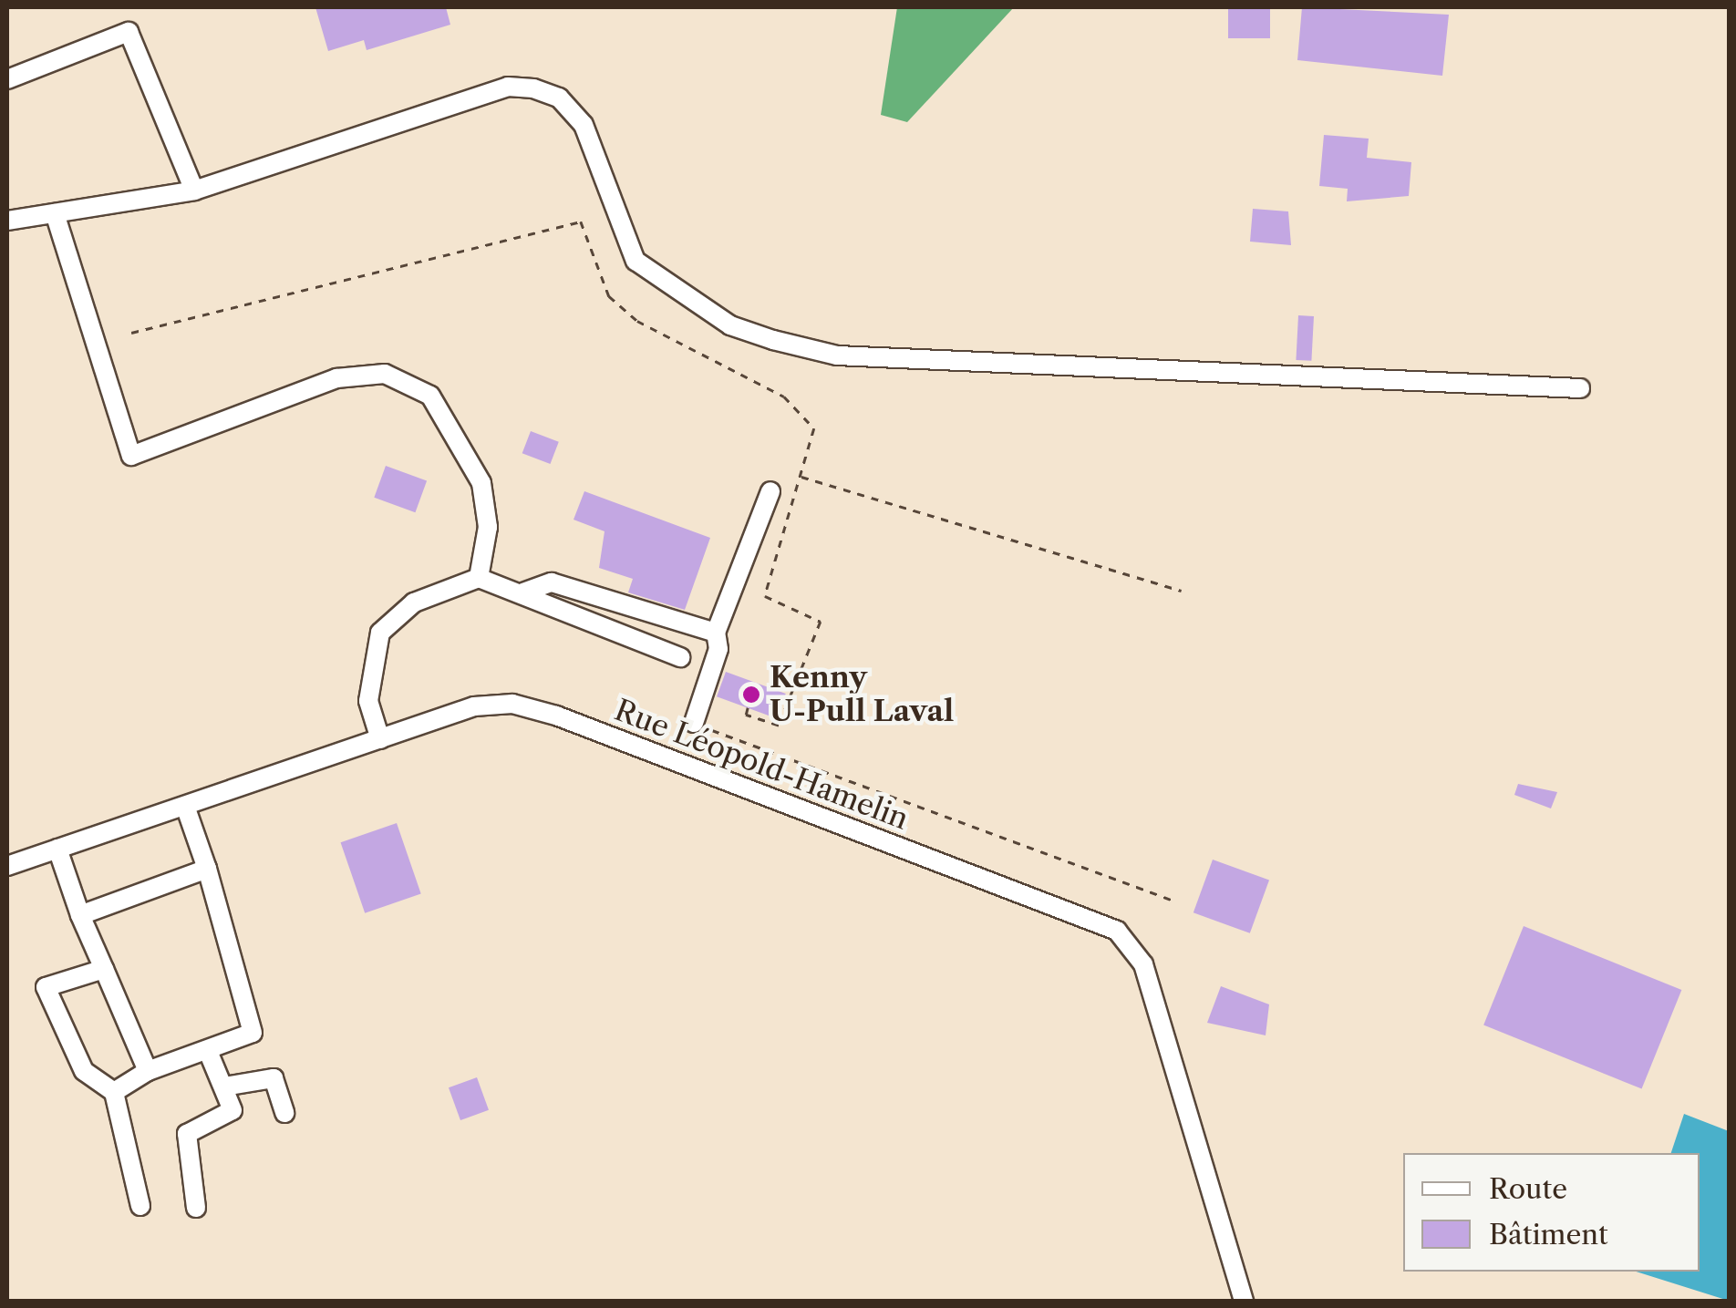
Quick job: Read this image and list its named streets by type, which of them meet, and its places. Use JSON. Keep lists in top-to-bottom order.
{
  "streets": {
    "street": ["Rue Léopold-Hamelin"]
  },
  "places": ["Kenny U-Pull Laval"],
  "legend": ["Route", "Bâtiment"]
}
